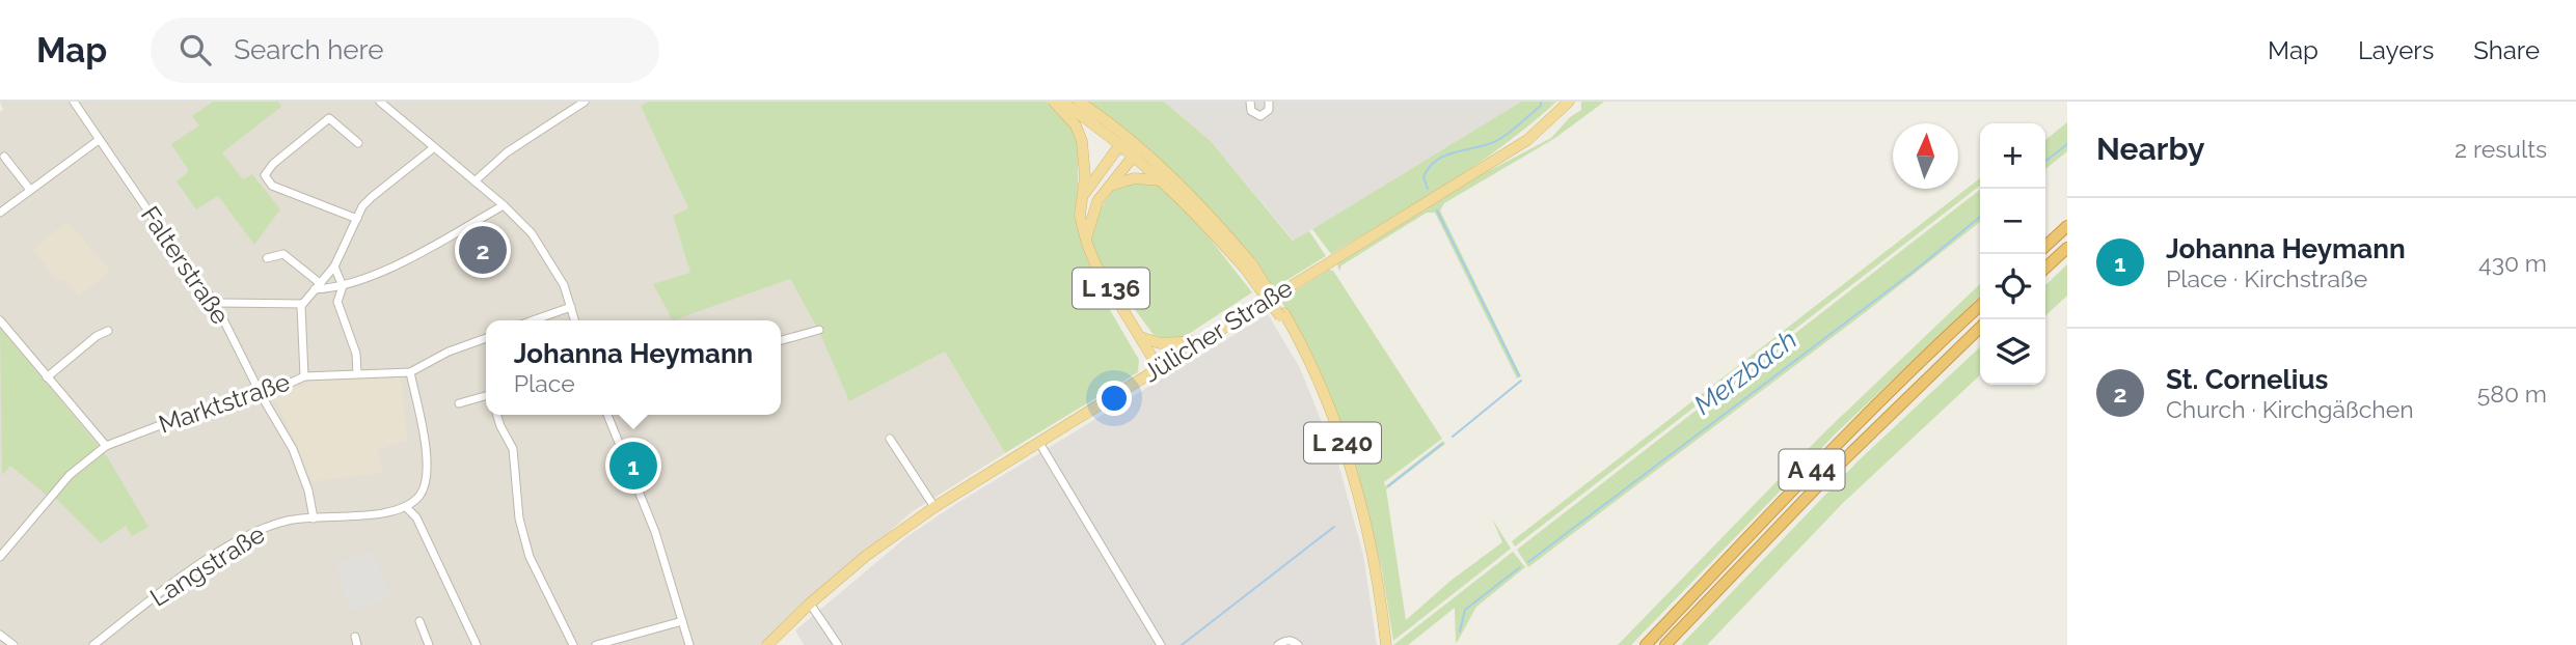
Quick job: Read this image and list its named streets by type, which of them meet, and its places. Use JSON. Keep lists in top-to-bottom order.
{
  "streets": {
    "highway": ["A 44"],
    "main road": ["L 136", "Jülicher Straße", "L 240"],
    "street": ["Falterstraße", "Marktstraße", "Langstraße"]
  },
  "crossings": [
    ["Falterstraße", "Marktstraße"],
    ["Falterstraße", "Langstraße"],
    ["L 136", "Jülicher Straße"],
    ["L 136", "L 240"]
  ],
  "water": ["Merzbach"],
  "north": "top",
  "page": {
    "header": "Map",
    "search": "Search here",
    "nav": ["Map", "Layers", "Share"],
    "heading": ["Nearby", "2 results"],
    "map_buttons": ["+", "−"],
    "list": [
      {
        "mark": "1",
        "name": "Johanna Heymann",
        "note": "Place · Kirchstraße",
        "value": "430 m"
      },
      {
        "mark": "2",
        "name": "St. Cornelius",
        "note": "Church · Kirchgäßchen",
        "value": "580 m"
      }
    ],
    "pins": ["2", "1"],
    "popup": ["Johanna Heymann", "Place"]
  }
}
